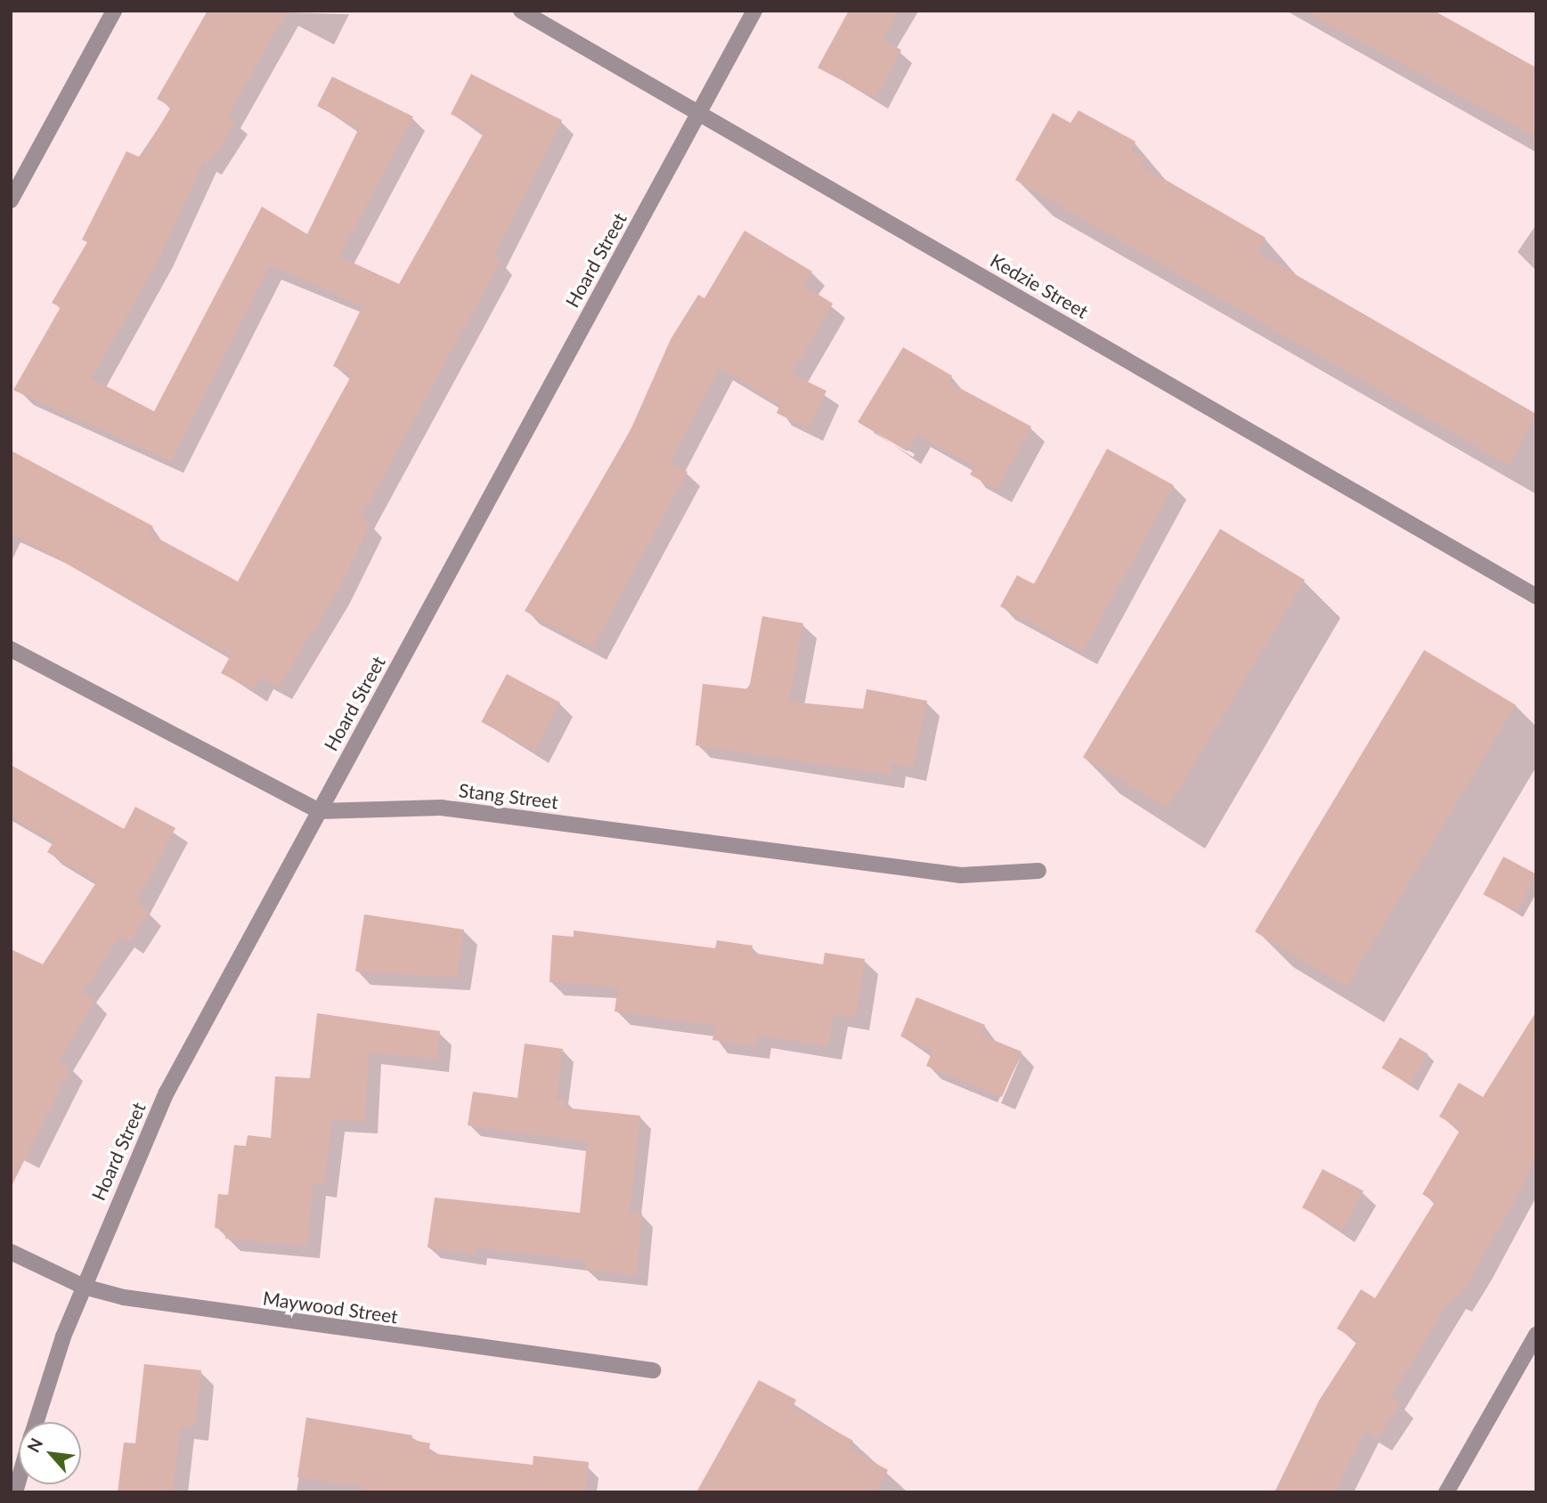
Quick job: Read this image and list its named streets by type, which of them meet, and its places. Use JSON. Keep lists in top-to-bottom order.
{
  "streets": {
    "street": [
      "Hoard Street",
      "Kedzie Street",
      "Stang Street",
      "Maywood Street"
    ]
  },
  "crossings": [
    ["Hoard Street", "Kedzie Street"],
    ["Hoard Street", "Stang Street"],
    ["Hoard Street", "Maywood Street"]
  ],
  "north": "top left"
}
